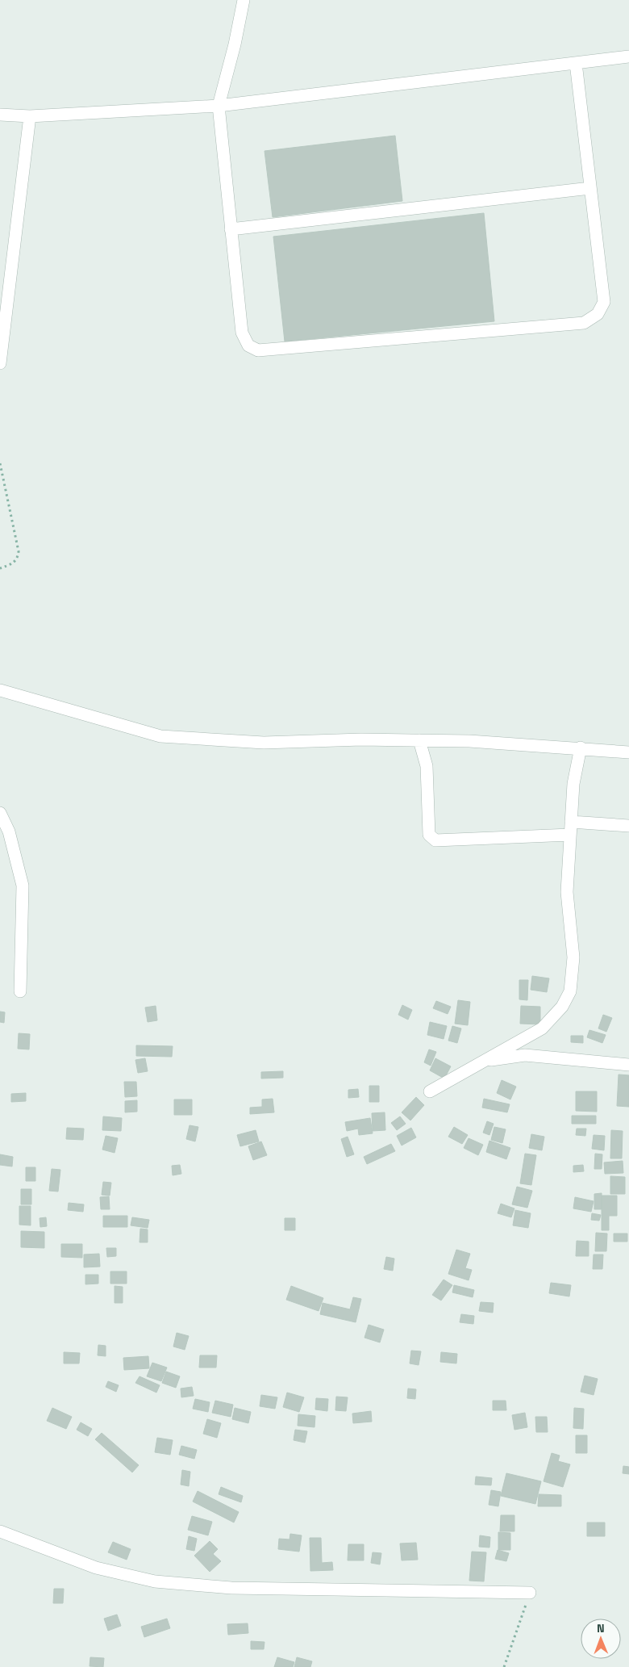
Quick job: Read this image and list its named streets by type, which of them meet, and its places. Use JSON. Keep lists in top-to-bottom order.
{
  "north": "top"
}
